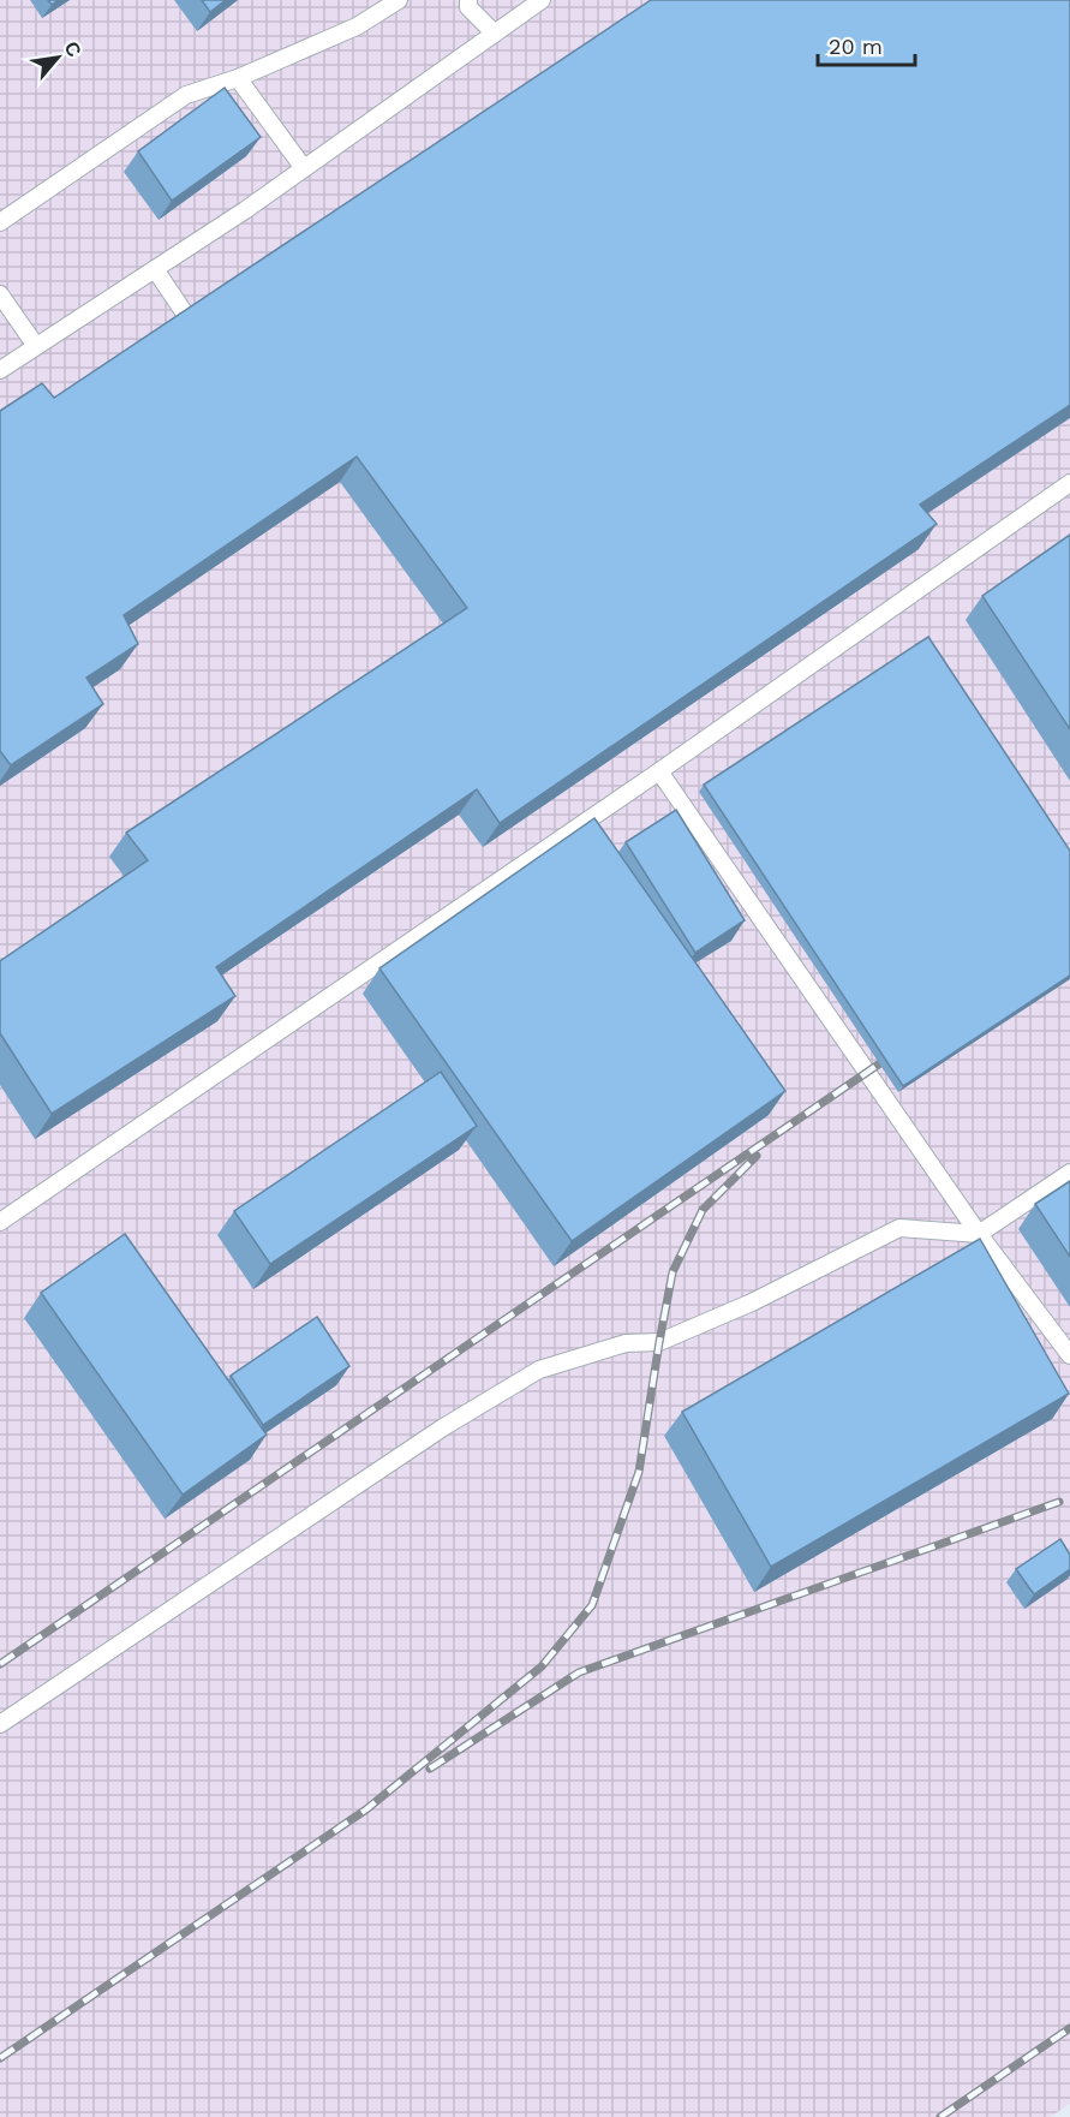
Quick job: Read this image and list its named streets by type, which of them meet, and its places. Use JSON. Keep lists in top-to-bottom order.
{
  "scale_bar": "20 m",
  "north": "top right"
}
